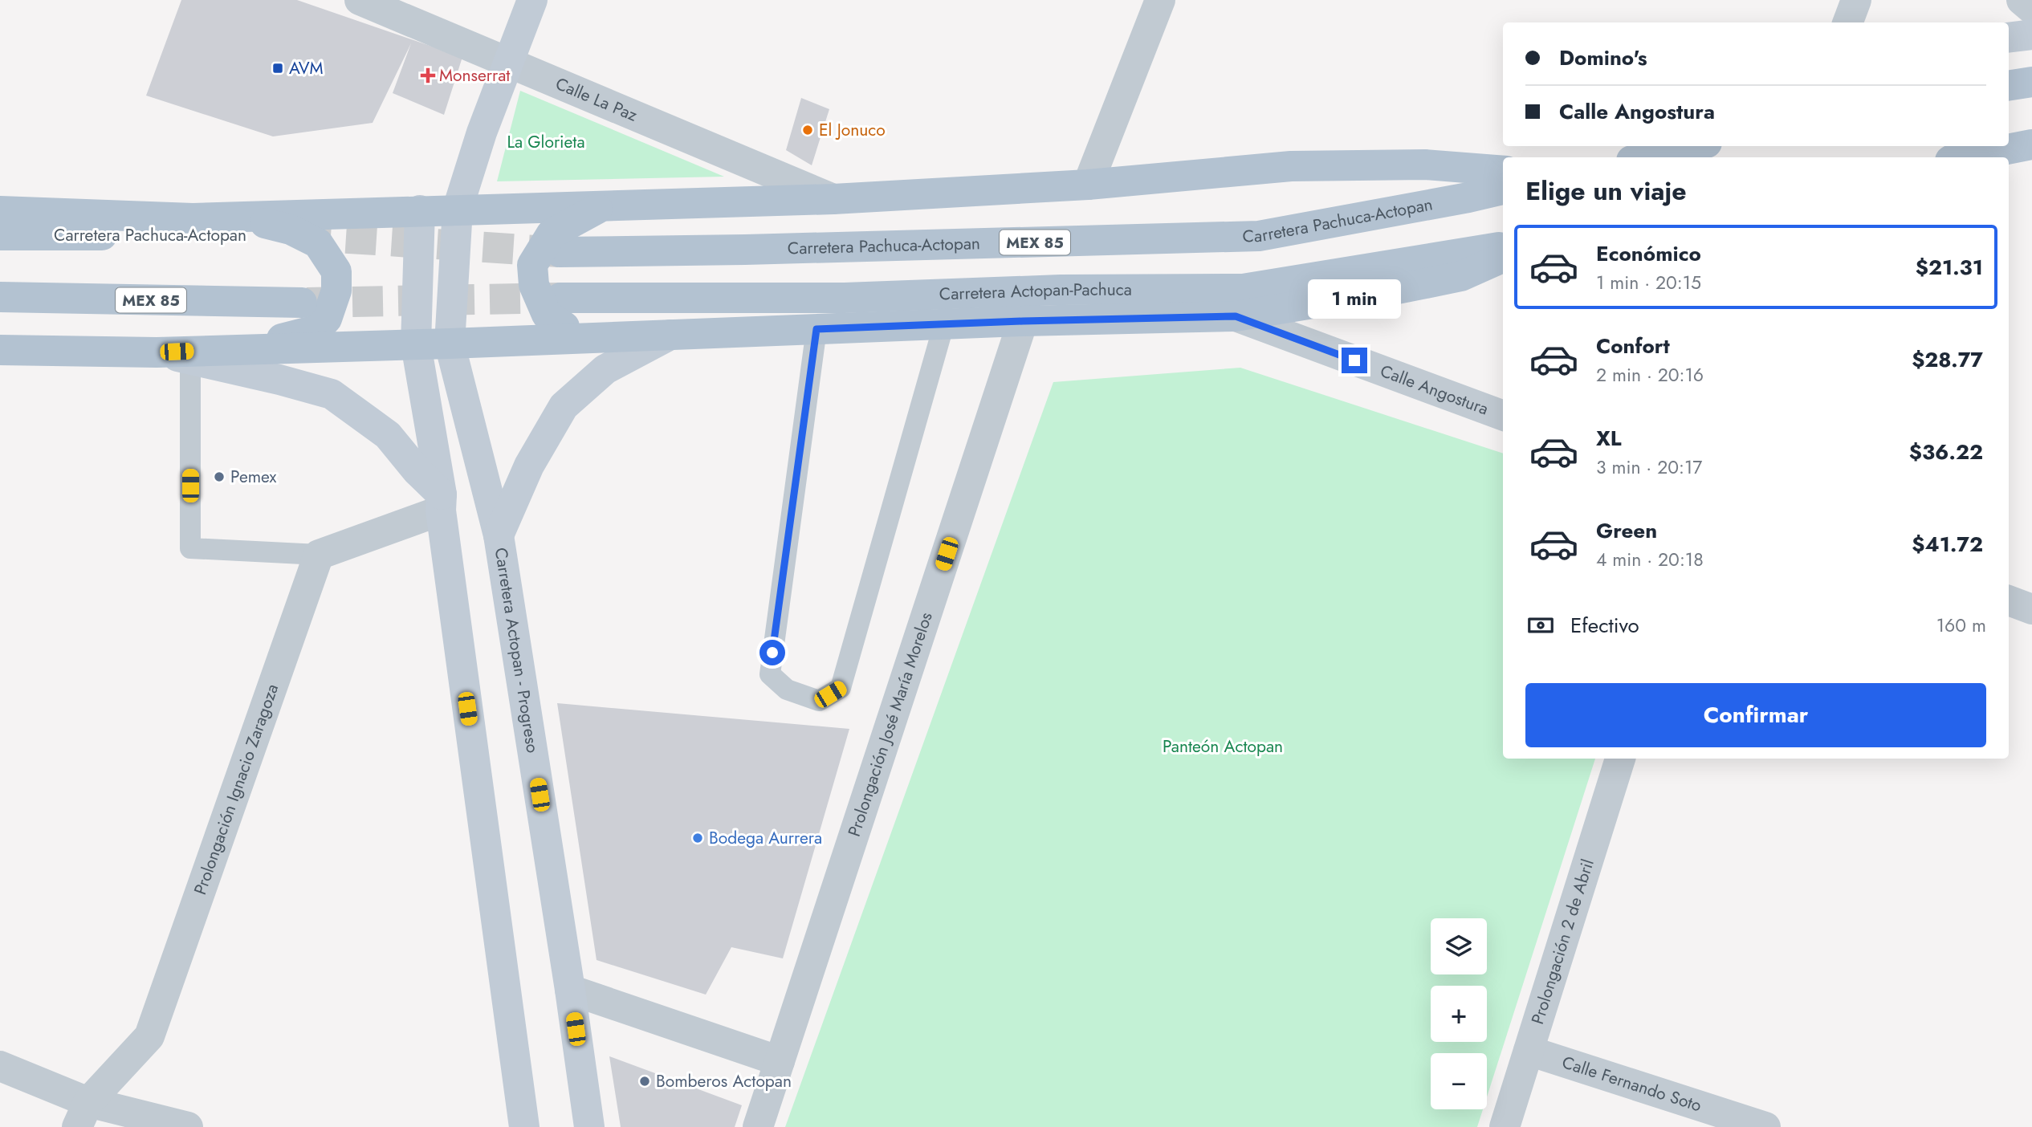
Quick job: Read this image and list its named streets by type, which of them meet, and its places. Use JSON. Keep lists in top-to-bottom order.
{
  "streets": {
    "main road": [
      "Carretera Pachuca-Actopan",
      "MEX 85",
      "Carretera Actopan-Pachuca",
      "Carretera Actopan - Progreso"
    ],
    "street": [
      "Calle La Paz",
      "Calle Angostura",
      "Prolongación José María Morelos",
      "Prolongación Ignacio Zaragoza",
      "Prolongación 2 de Abril",
      "Calle Fernando Soto"
    ]
  },
  "crossings": [
    ["Calle La Paz", "Carretera Actopan - Progreso"],
    ["Prolongación 2 de Abril", "Calle Fernando Soto"]
  ],
  "parks": ["La Glorieta", "Panteón Actopan"],
  "places": {
    "transit": ["AVM"],
    "health": ["Monserrat"],
    "other": [
      "El Jonuco",
      "Pemex",
      "Bodega Aurrera",
      "Bomberos Actopan"
    ]
  },
  "page": {
    "banner": ["Domino's", "Calle Angostura"],
    "heading": "Elige un viaje",
    "list": [
      {
        "name": "Económico",
        "note": "1 min · 20:15",
        "value": "$21.31"
      },
      {
        "name": "Confort",
        "note": "2 min · 20:16",
        "value": "$28.77"
      },
      {
        "name": "XL",
        "note": "3 min · 20:17",
        "value": "$36.22"
      },
      {
        "name": "Green",
        "note": "4 min · 20:18",
        "value": "$41.72"
      }
    ],
    "bubble": "1 min",
    "pay": ["Efectivo", "160 m"],
    "buttons": "Confirmar",
    "map_buttons": ["+", "−"]
  }
}
